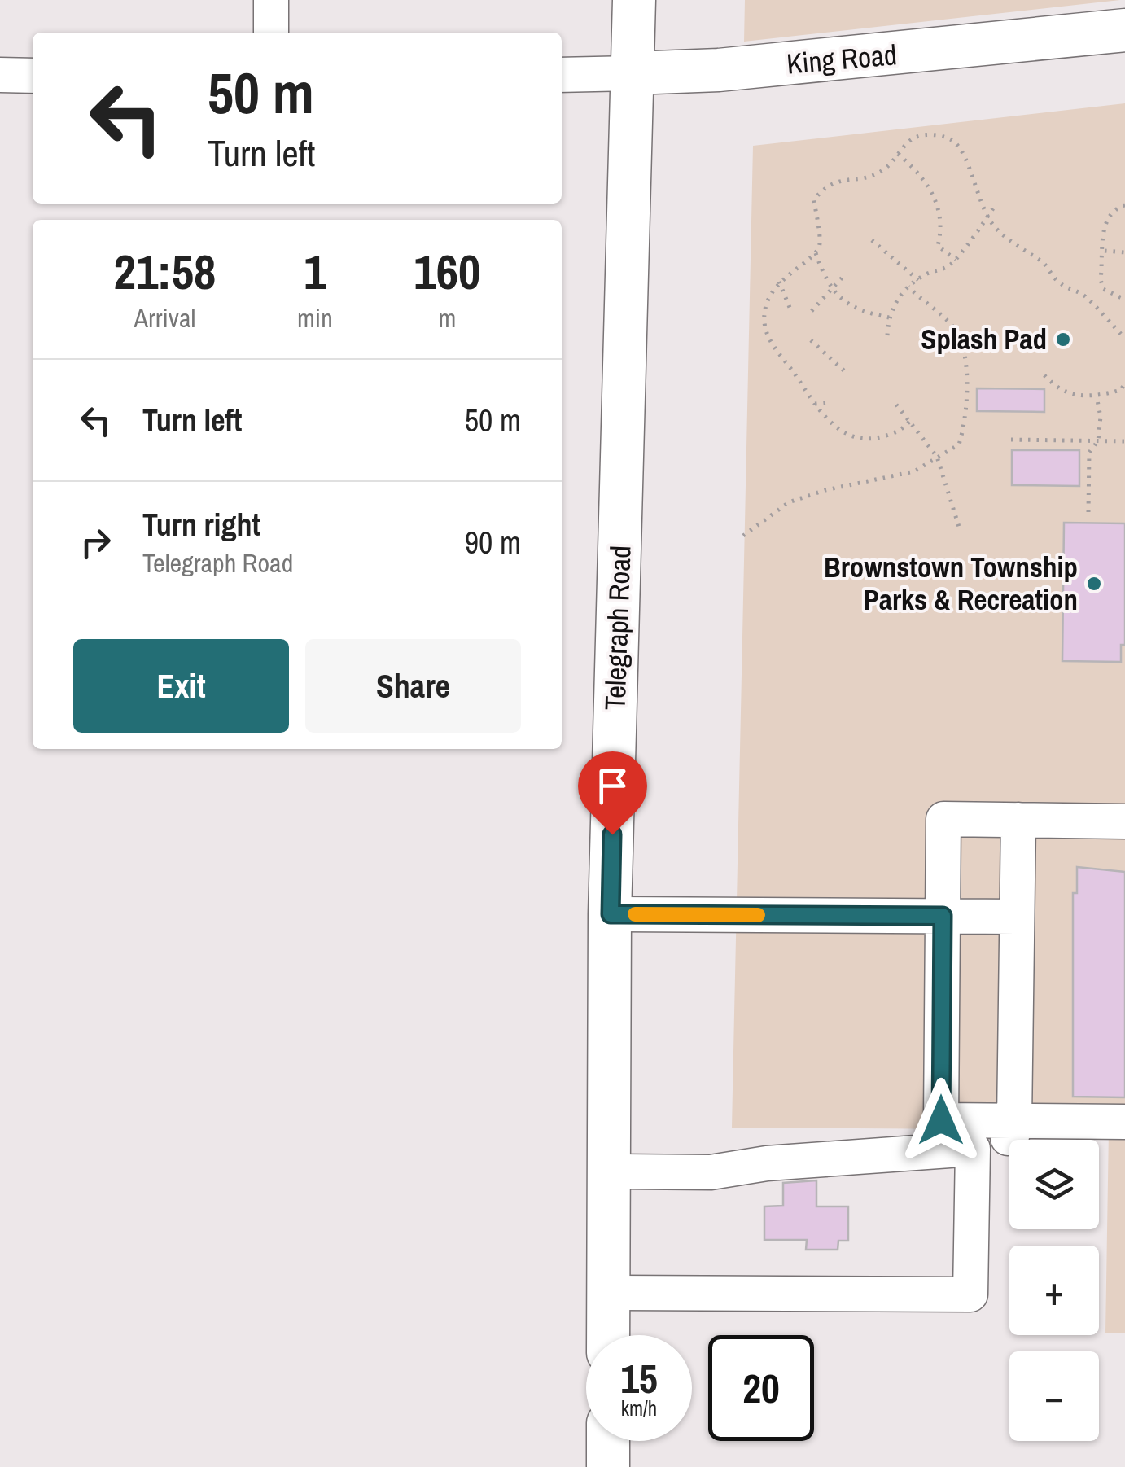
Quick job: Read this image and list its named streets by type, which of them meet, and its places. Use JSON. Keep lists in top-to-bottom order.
{
  "streets": {
    "main road": ["King Road", "Telegraph Road"]
  },
  "crossings": [
    ["King Road", "Telegraph Road"]
  ],
  "places": ["Splash Pad", "Brownstown Township Parks & Recreation"],
  "page": {
    "turn": ["50 m", "Turn left"],
    "eta": [
      "21:58",
      "Arrival",
      "1",
      "min",
      "160",
      "m"
    ],
    "list": [
      {
        "name": "Turn left",
        "value": "50 m"
      },
      {
        "name": "Turn right",
        "note": "Telegraph Road",
        "value": "90 m"
      }
    ],
    "buttons": ["Exit", "Share"],
    "map_buttons": ["+", "−"],
    "speed": "15 km/h",
    "limit": "20"
  }
}
